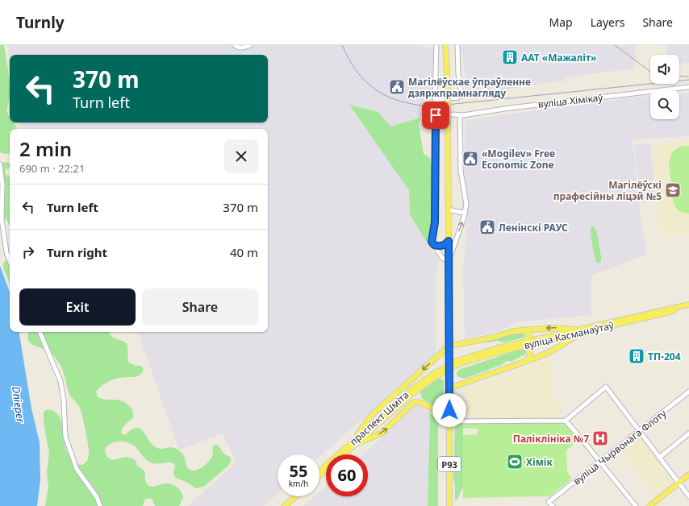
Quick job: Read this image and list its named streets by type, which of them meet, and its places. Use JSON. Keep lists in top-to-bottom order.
{
  "streets": {
    "main road": ["вуліца Касманаўтаў", "праспект Шміта", "Р93"],
    "street": ["вуліца Хімікаў", "вуліца Чырвонага Флоту"]
  },
  "crossings": [
    ["вуліца Касманаўтаў", "праспект Шміта"]
  ],
  "water": ["Dnieper"],
  "places": {
    "building": ["ААТ «Мажаліт»", "ТП-204"],
    "public building": ["Магілёўскае ўпраўленне дзяржпрамнагляду", "«Mogilev» Free Economic Zone", "Ленінскі РАУС"],
    "school or university": ["Магілёўскі прафесійны ліцэй №5"],
    "hospital": ["Паліклініка №7"],
    "sports": ["Хімік"]
  },
  "page": {
    "header": "Turnly",
    "nav": ["Map", "Layers", "Share"],
    "turn": ["370 m", "Turn left"],
    "heading": ["2 min", "690 m · 22:21"],
    "list": [
      {
        "name": "Turn left",
        "value": "370 m"
      },
      {
        "name": "Turn right",
        "value": "40 m"
      }
    ],
    "buttons": ["Exit", "Share"],
    "speed": "55 km/h",
    "limit": "60"
  }
}
